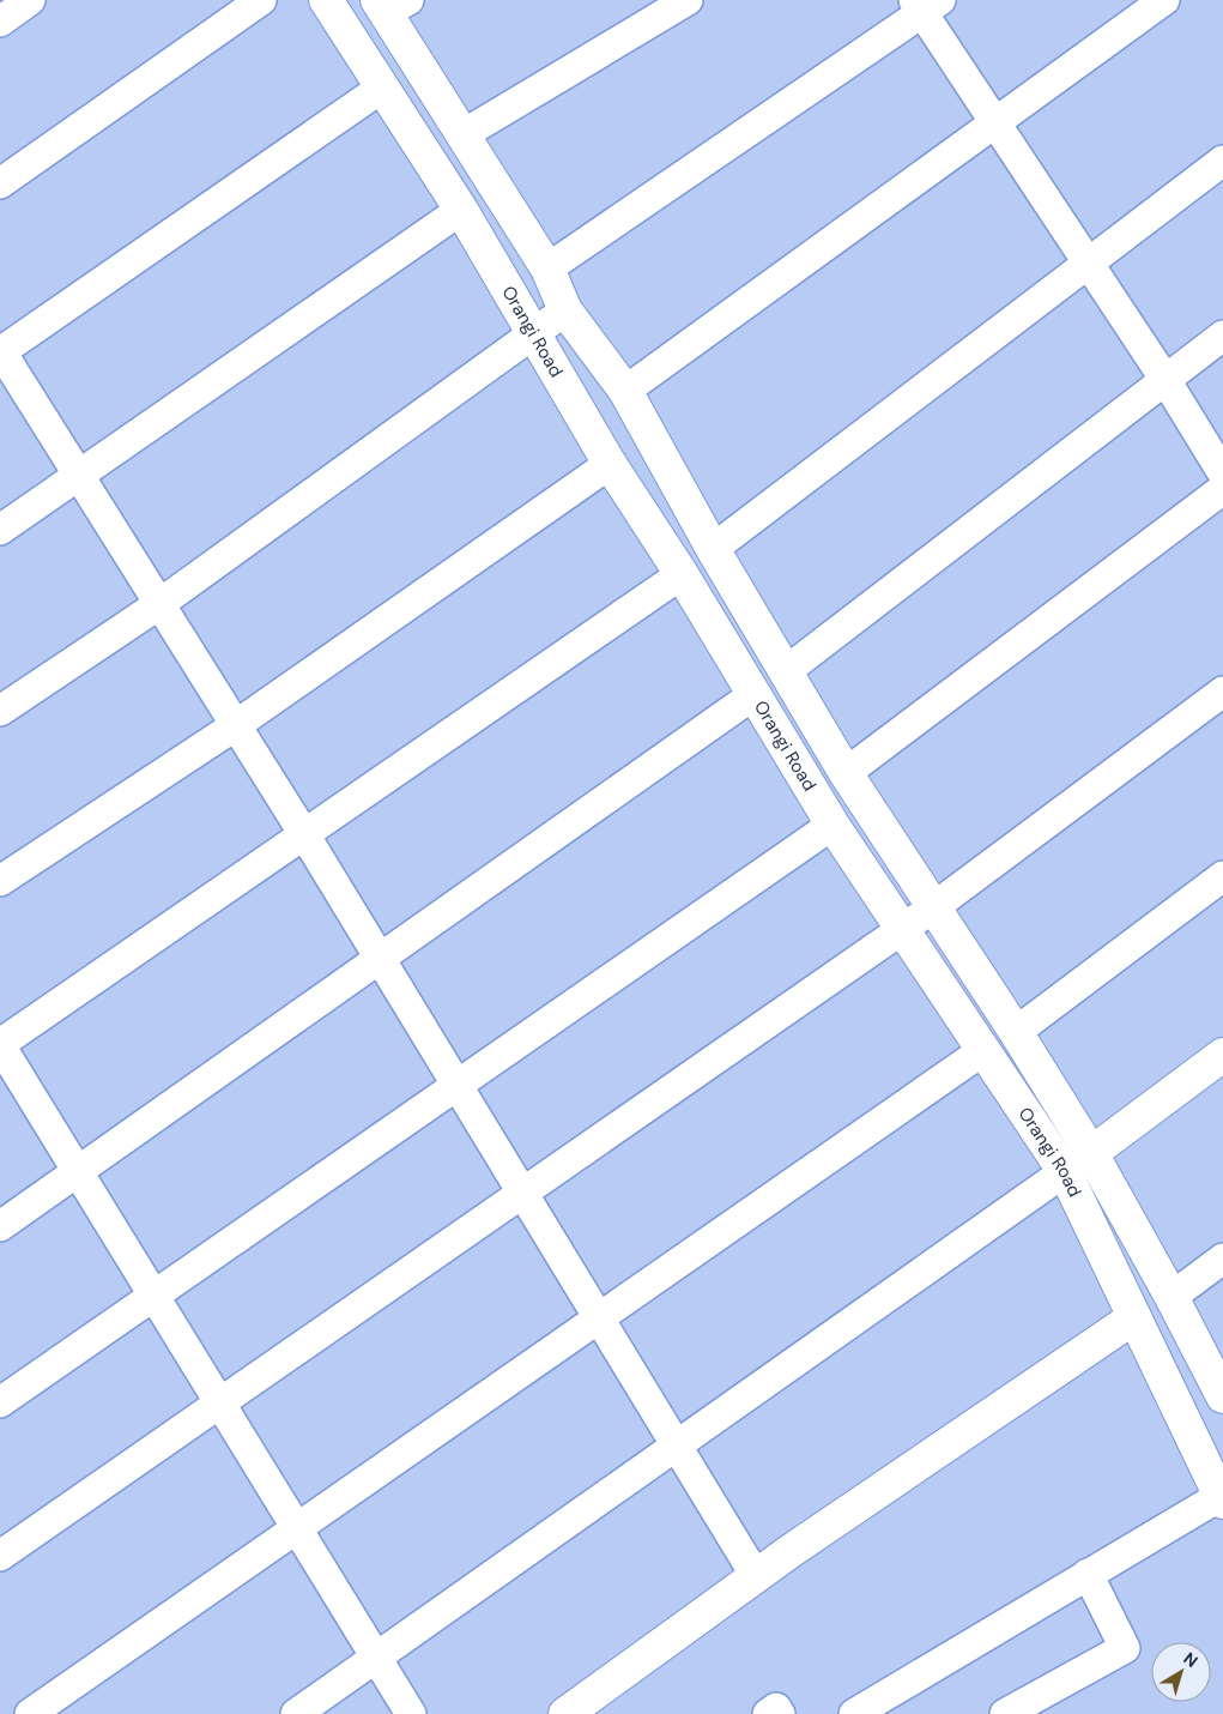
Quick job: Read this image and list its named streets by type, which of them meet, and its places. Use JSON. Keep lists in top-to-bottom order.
{
  "streets": {
    "main road": ["Orangi Road"]
  },
  "north": "top right"
}
